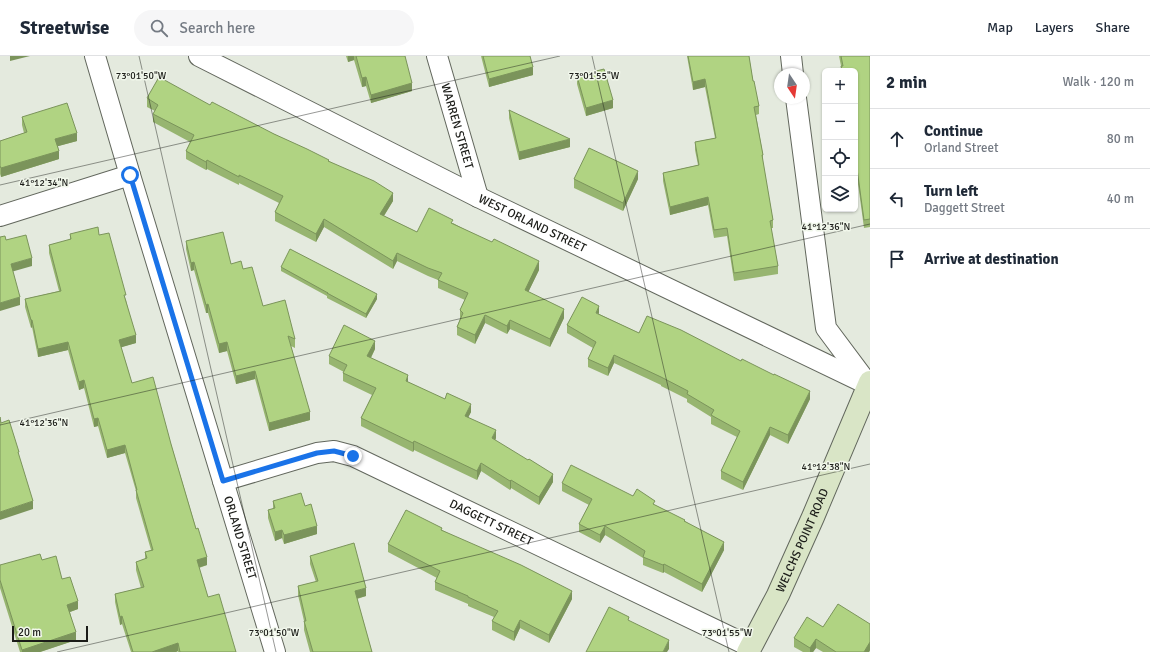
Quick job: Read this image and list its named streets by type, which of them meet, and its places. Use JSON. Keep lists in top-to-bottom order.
{
  "streets": {
    "street": [
      "WARREN STREET",
      "WEST ORLAND STREET",
      "DAGGETT STREET",
      "ORLAND STREET",
      "WELCHS POINT ROAD"
    ]
  },
  "crossings": [
    ["WARREN STREET", "WEST ORLAND STREET"],
    ["WEST ORLAND STREET", "WELCHS POINT ROAD"],
    ["DAGGETT STREET", "ORLAND STREET"],
    ["DAGGETT STREET", "WELCHS POINT ROAD"]
  ],
  "scale_bar": "20 m",
  "north": "bottom",
  "page": {
    "header": "Streetwise",
    "search": "Search here",
    "nav": ["Map", "Layers", "Share"],
    "heading": ["2 min", "Walk · 120 m"],
    "map_buttons": ["+", "−"],
    "list": [
      ["Continue", "Orland Street", "80 m"],
      ["Turn left", "Daggett Street", "40 m"],
      "Arrive at destination"
    ],
    "scale": "20 m"
  },
  "coordinates": [
    "73°01'50\"W",
    "73°01'55\"W",
    "41°12'34\"N",
    "41°12'36\"N",
    "41°12'38\"N"
  ]
}
